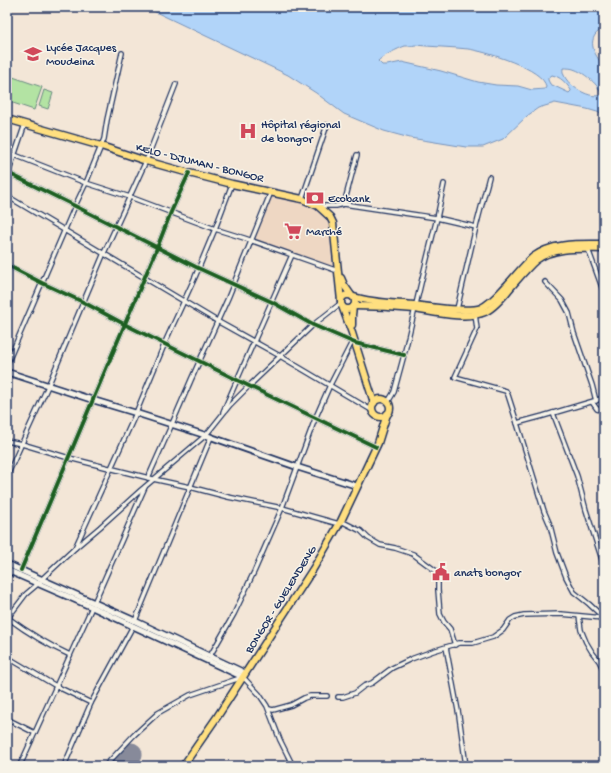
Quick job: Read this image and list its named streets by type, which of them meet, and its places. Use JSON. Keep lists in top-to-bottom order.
{
  "streets": {
    "highway": ["KELO - DJUMAN - BONGOR", "BONGOR - GUELENDENG"]
  },
  "crossings": [
    ["KELO - DJUMAN - BONGOR", "BONGOR - GUELENDENG"]
  ],
  "places": {
    "school or university": ["Lycée Jacques Moudeina"],
    "hospital": ["Hôpital régional de bongor"],
    "bank": ["Ecobank"],
    "supermarket": ["Marché"],
    "public building": ["anats bongor"]
  }
}
